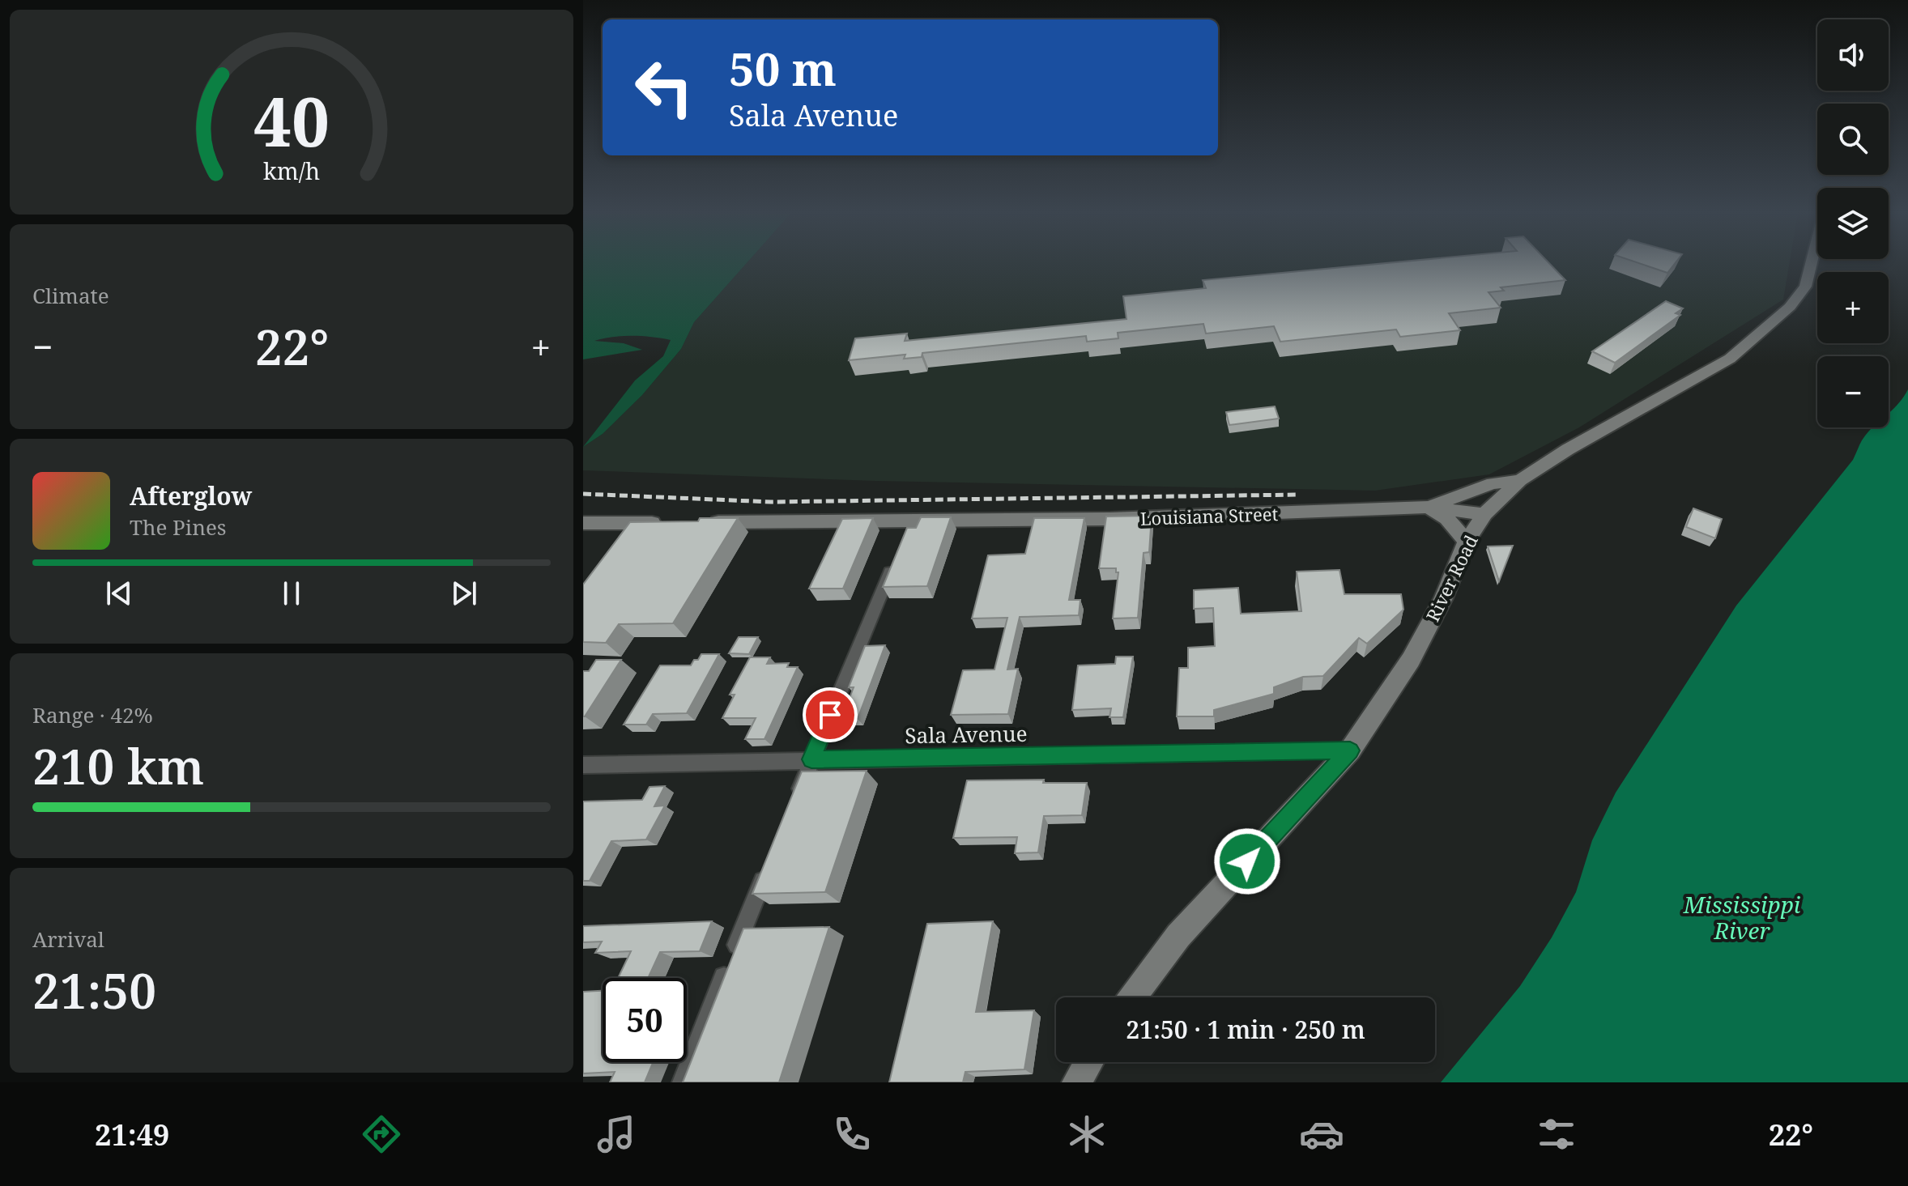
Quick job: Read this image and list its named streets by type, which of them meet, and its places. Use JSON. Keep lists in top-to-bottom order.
{
  "streets": {
    "main road": ["Louisiana Street", "River Road"],
    "street": ["Sala Avenue"]
  },
  "crossings": [
    ["Louisiana Street", "River Road"],
    ["River Road", "Sala Avenue"]
  ],
  "water": ["Mississippi River"],
  "page": {
    "map_buttons": ["+", "−"],
    "turn": ["50 m", "Sala Avenue"],
    "tile": [
      "Climate",
      ["Range · 42%", "210 km"],
      ["Arrival", "21:50"]
    ],
    "heat": ["−", "22°", "+"],
    "song": ["Afterglow", "The Pines"],
    "limit": "50",
    "trip": "21:50 · 1 min · 250 m",
    "tabs": ["21:49", "22°"],
    "gauge": ["40", "km/h"]
  }
}
